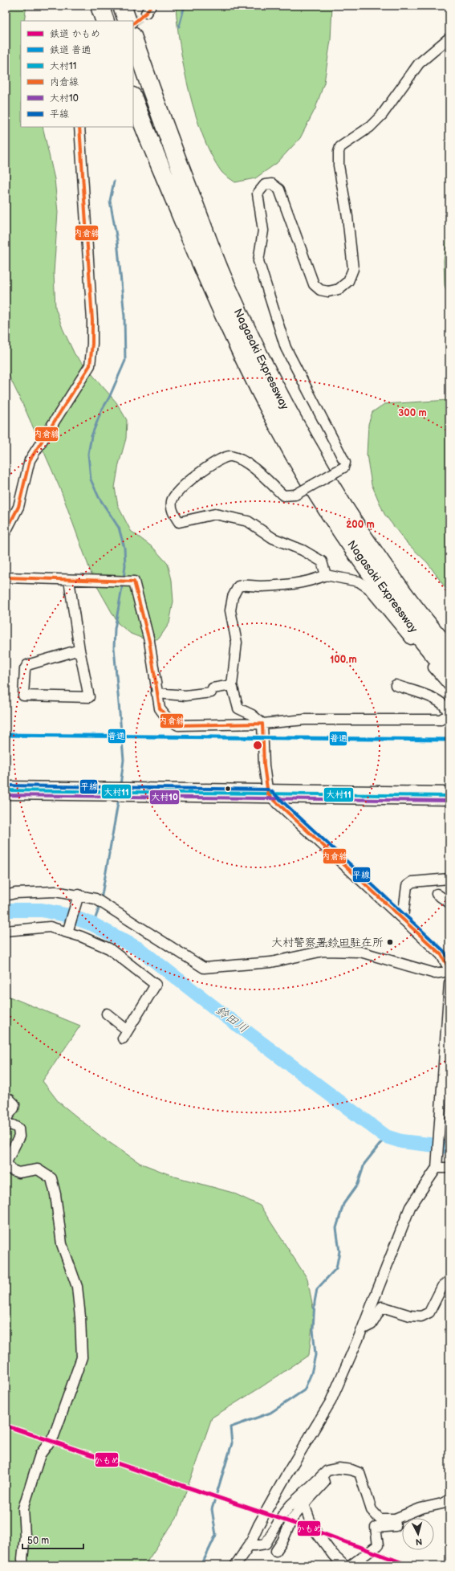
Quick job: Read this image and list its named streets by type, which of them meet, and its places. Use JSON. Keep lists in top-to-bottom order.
{
  "streets": {
    "highway": ["Nagasaki Expressway"]
  },
  "water": ["鈴田川"],
  "places": ["大村警察署鈴田駐在所"],
  "lines": [
    "transit line 内倉線",
    "rail line 普通",
    "transit line 平線",
    "transit line 大村11",
    "transit line 大村10",
    "rail line かもめ"
  ],
  "legend": [
    "鉄道 かもめ",
    "鉄道 普通",
    "大村11",
    "内倉線",
    "大村10",
    "平線"
  ],
  "scale_bar": "50 m",
  "north": "bottom",
  "rings": ["300 m", "200 m", "100 m"]
}
